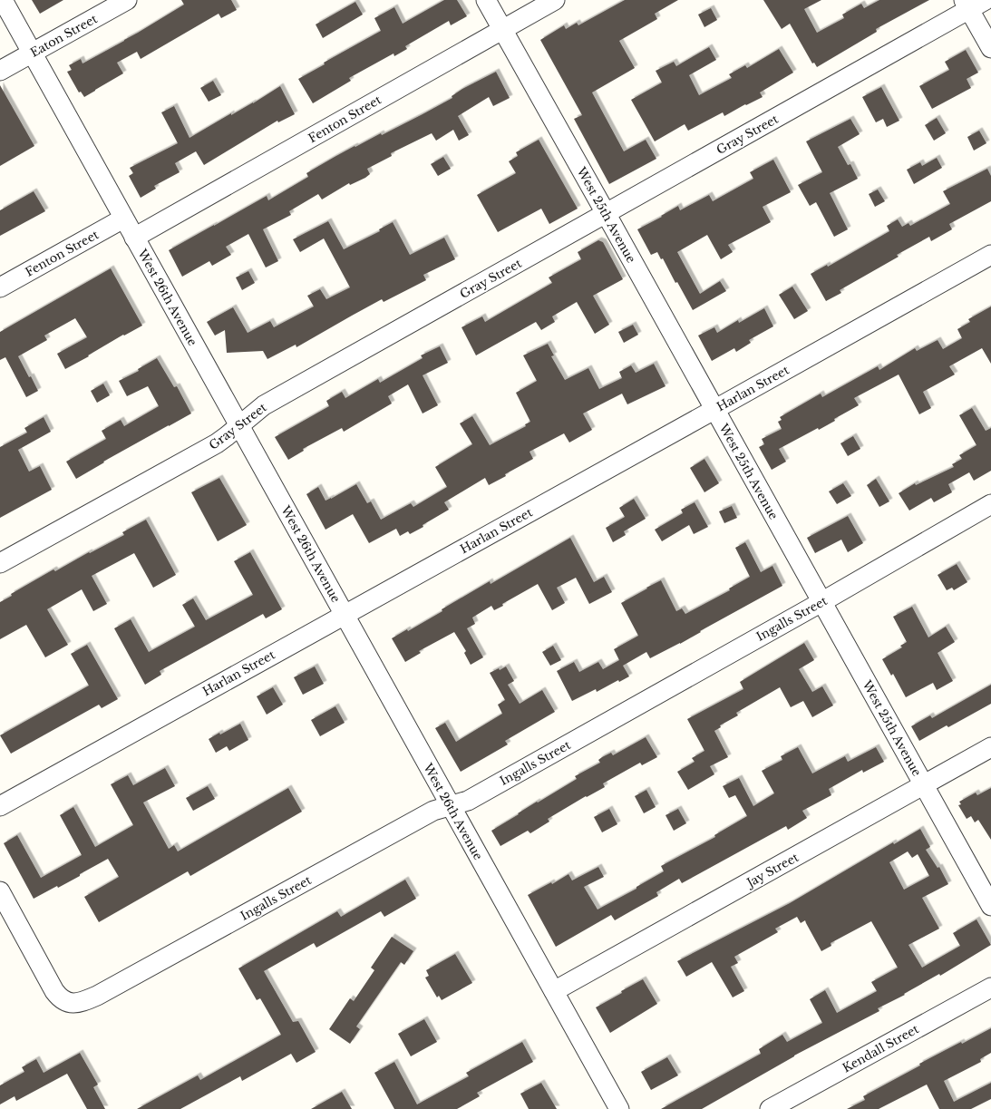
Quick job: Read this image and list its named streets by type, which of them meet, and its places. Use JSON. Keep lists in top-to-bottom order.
{
  "streets": {
    "street": [
      "Eaton Street",
      "Fenton Street",
      "Gray Street",
      "West 25th Avenue",
      "West 26th Avenue",
      "Harlan Street",
      "Ingalls Street",
      "Jay Street",
      "Kendall Street"
    ]
  },
  "crossings": [
    ["Eaton Street", "West 26th Avenue"],
    ["Fenton Street", "West 25th Avenue"],
    ["Fenton Street", "West 26th Avenue"],
    ["Gray Street", "West 25th Avenue"],
    ["Gray Street", "West 26th Avenue"],
    ["West 25th Avenue", "Harlan Street"],
    ["West 25th Avenue", "Ingalls Street"],
    ["West 25th Avenue", "Jay Street"],
    ["West 26th Avenue", "Harlan Street"],
    ["West 26th Avenue", "Ingalls Street"],
    ["West 26th Avenue", "Jay Street"]
  ]
}
